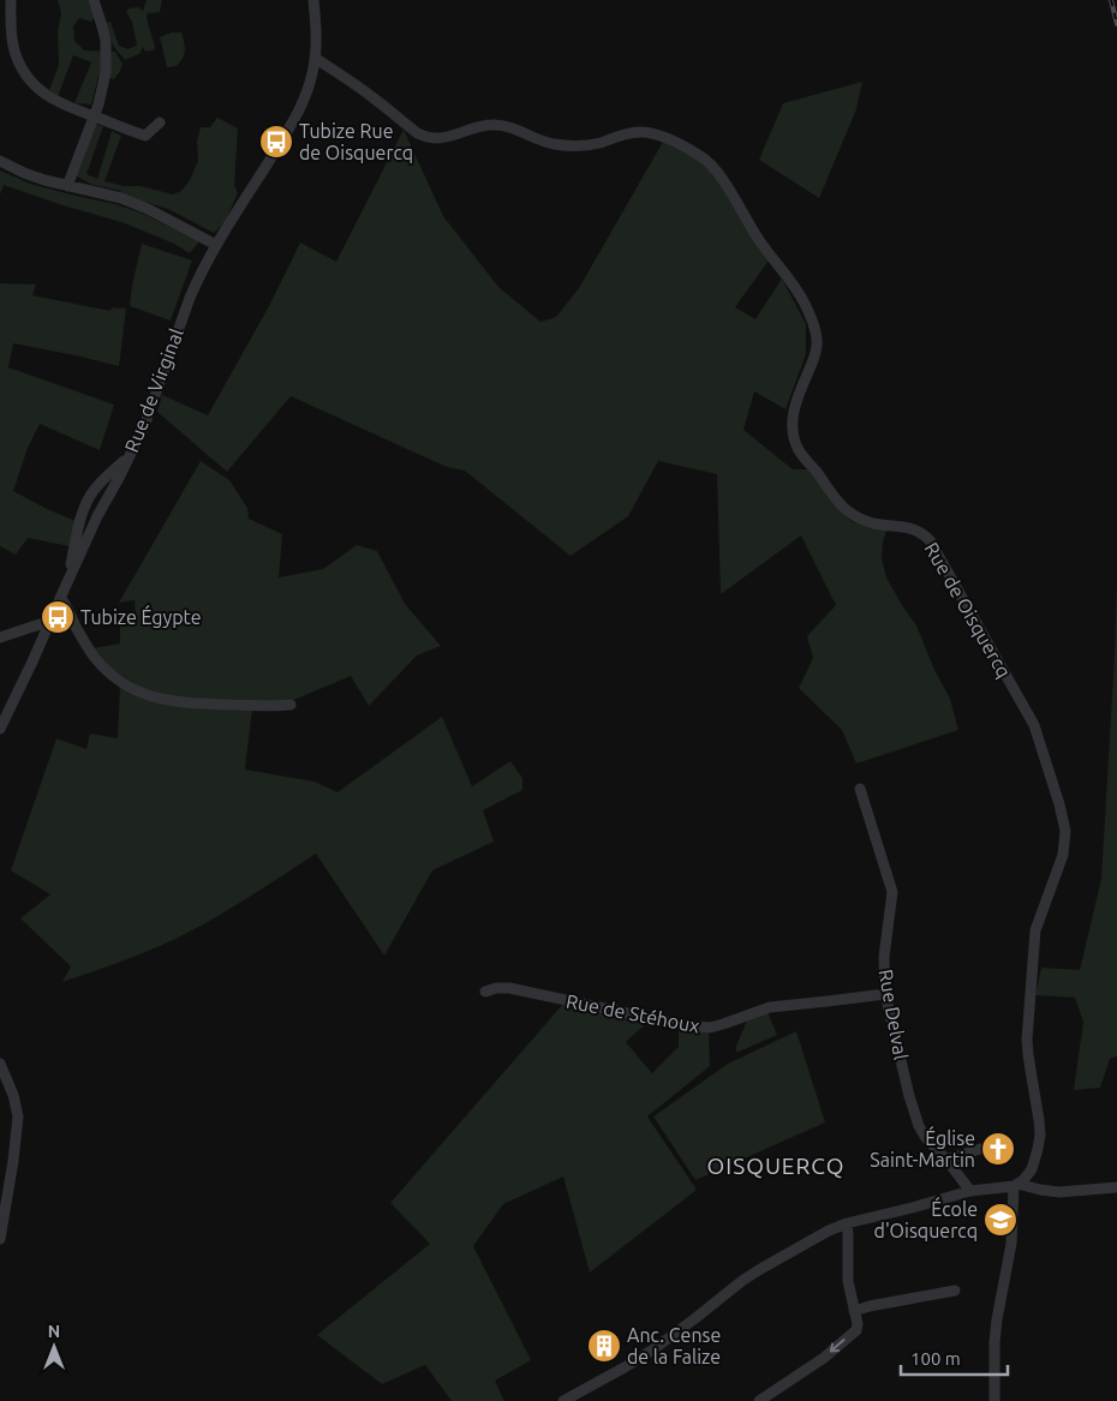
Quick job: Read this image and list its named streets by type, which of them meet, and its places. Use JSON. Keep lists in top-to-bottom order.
{
  "streets": {
    "street": [
      "Rue de Virginal",
      "Rue de Oisquercq",
      "Rue de Stéhoux",
      "Rue Delval"
    ]
  },
  "crossings": [
    ["Rue de Virginal", "Rue de Oisquercq"],
    ["Rue de Stéhoux", "Rue Delval"]
  ],
  "districts": ["OISQUERCQ"],
  "places": {
    "bus stop": ["Tubize Rue de Oisquercq", "Tubize Égypte"],
    "church": ["Église Saint-Martin"],
    "school or university": ["École d'Oisquercq"],
    "building": ["Anc. Cense de la Falize"]
  },
  "scale_bar": "100 m",
  "north": "top"
}
